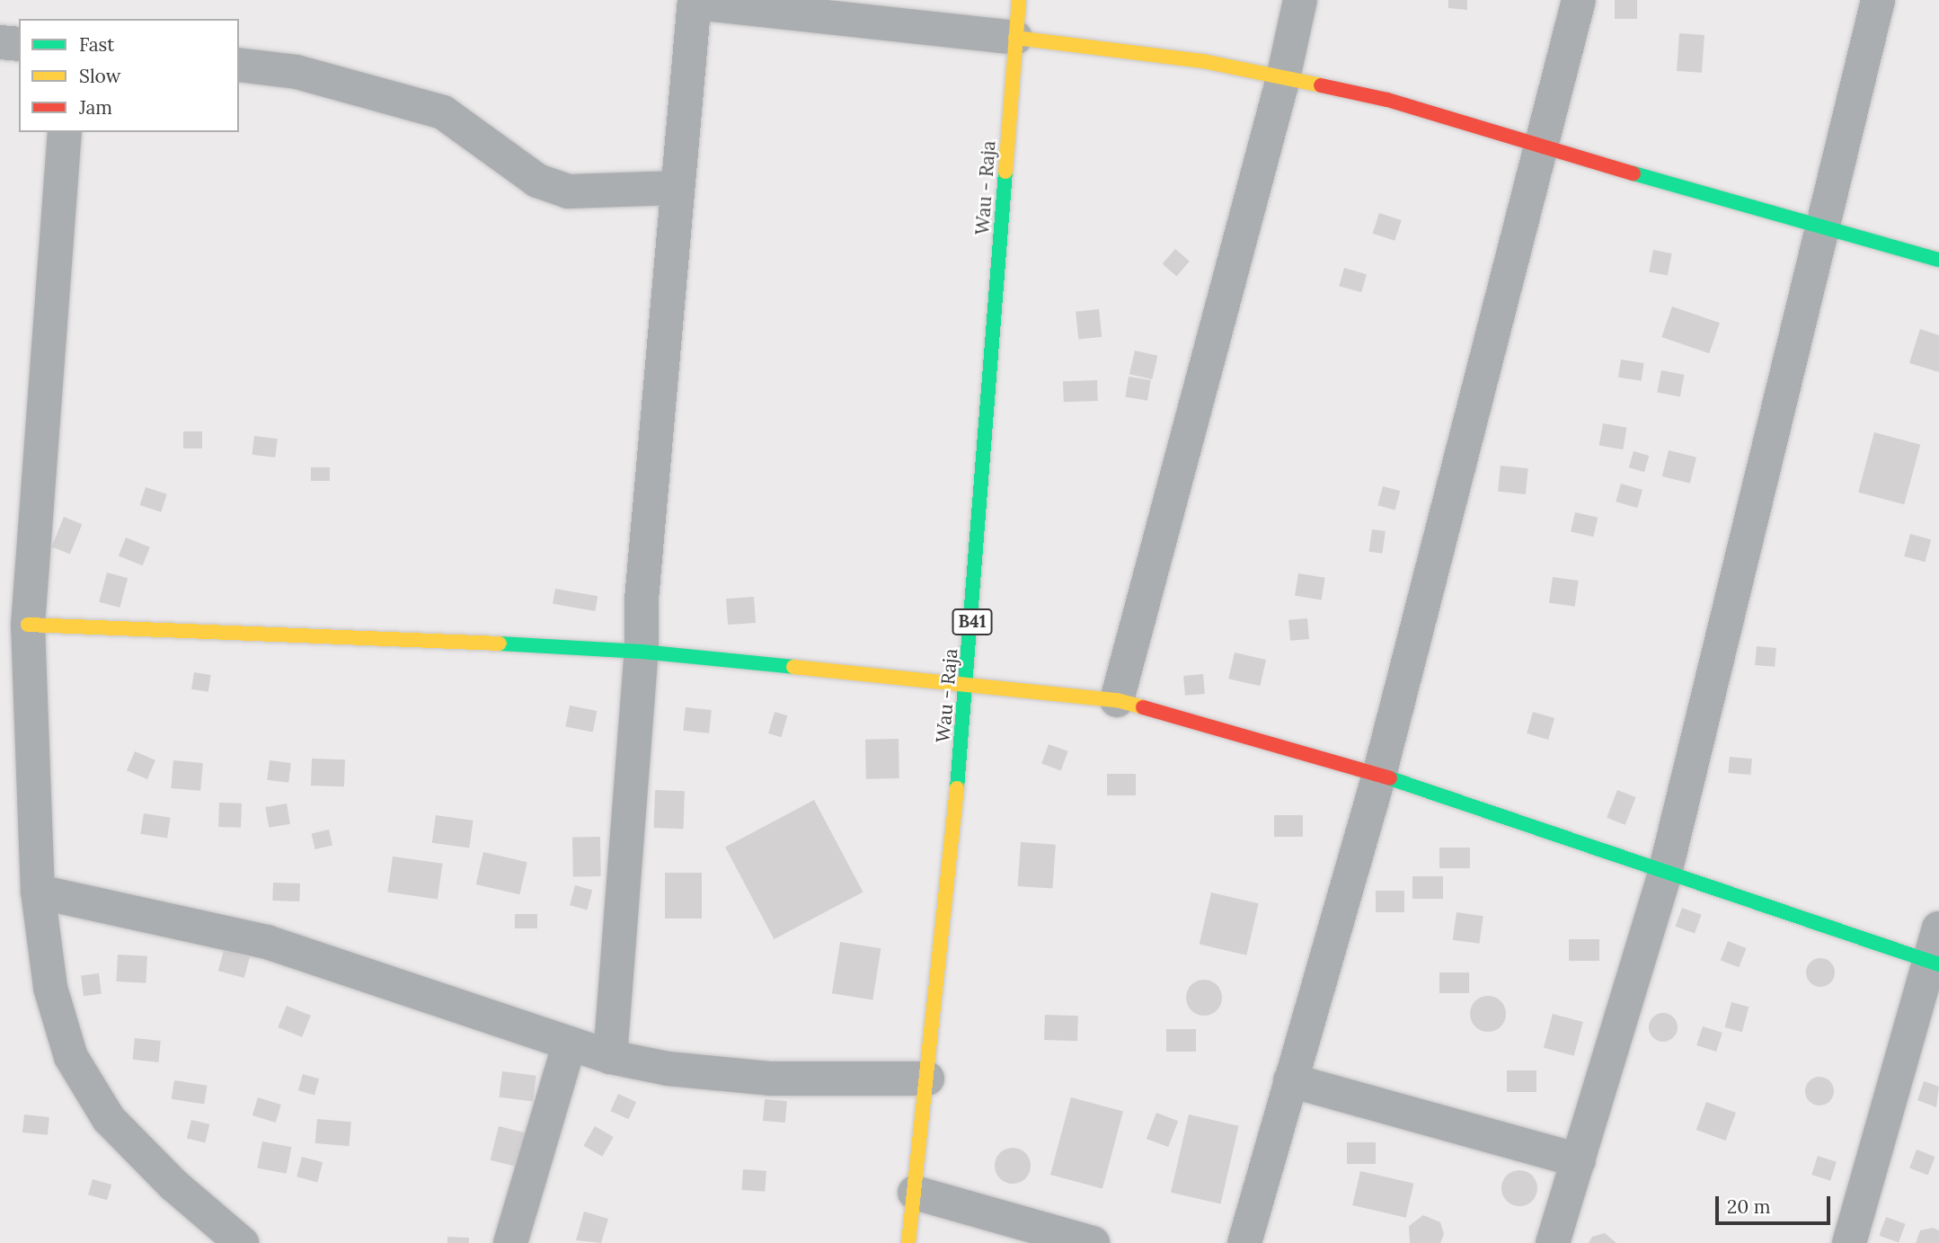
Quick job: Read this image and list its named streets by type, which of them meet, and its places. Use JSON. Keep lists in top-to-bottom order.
{
  "streets": {
    "street": ["Wau - Raja", "B41"]
  },
  "legend": ["Fast", "Slow", "Jam"],
  "scale_bar": "20 m"
}
